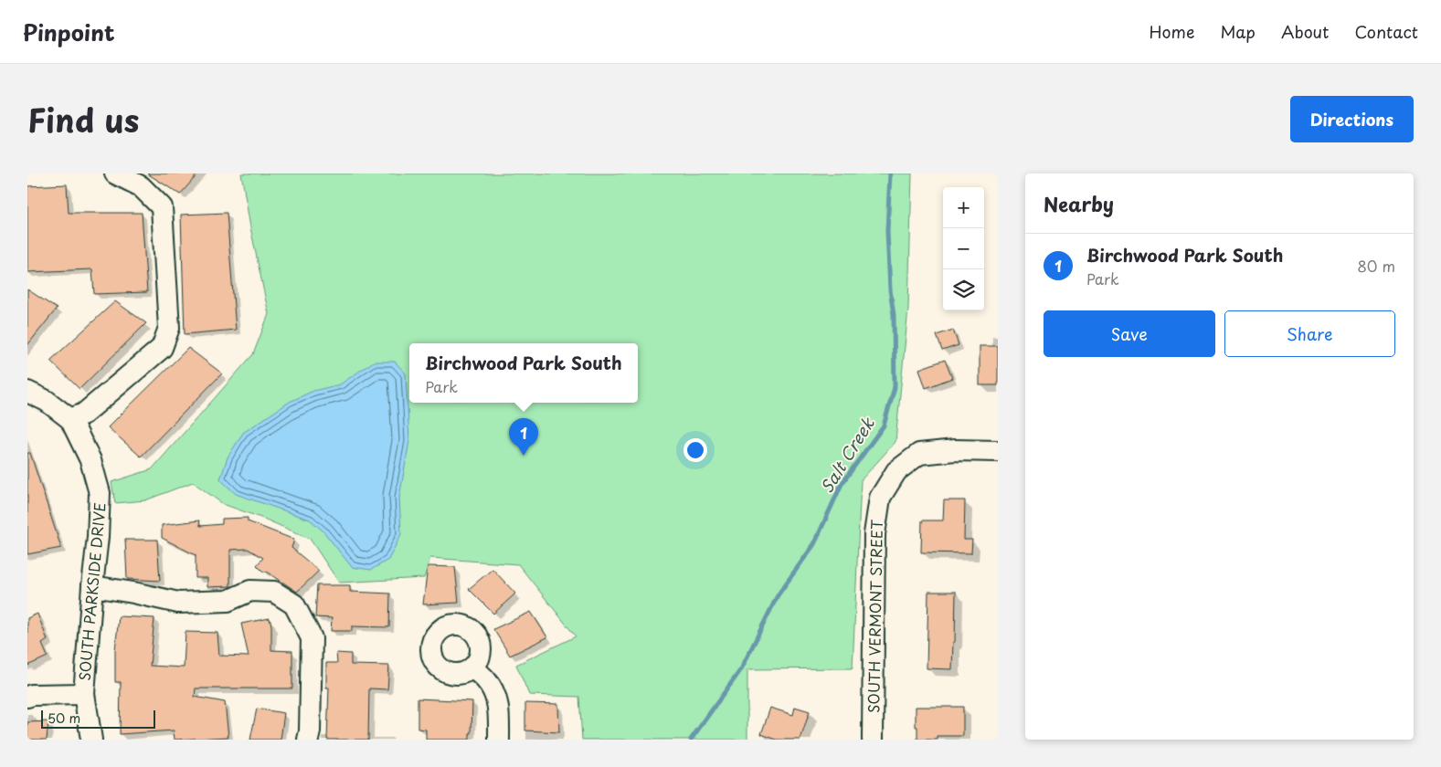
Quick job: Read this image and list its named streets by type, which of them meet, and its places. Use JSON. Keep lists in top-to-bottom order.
{
  "streets": {
    "street": ["SOUTH PARKSIDE DRIVE", "SOUTH VERMONT STREET"]
  },
  "water": ["Salt Creek"],
  "scale_bar": "50 m",
  "page": {
    "header": "Pinpoint",
    "nav": [
      "Home",
      "Map",
      "About",
      "Contact"
    ],
    "title": "Find us",
    "buttons": [
      "Directions",
      ["Save", "Share"]
    ],
    "heading": "Nearby",
    "map_buttons": ["+", "−"],
    "list": [
      {
        "mark": "1",
        "name": "Birchwood Park South",
        "note": "Park",
        "value": "80 m"
      }
    ],
    "popup": ["Birchwood Park South", "Park"],
    "pins": "1",
    "scale": "50 m"
  }
}
